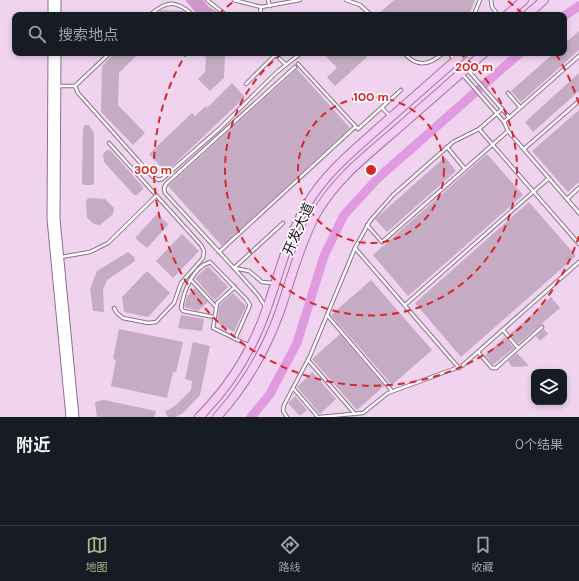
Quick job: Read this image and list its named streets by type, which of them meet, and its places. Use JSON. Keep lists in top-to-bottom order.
{
  "streets": {
    "main road": ["开发大道"]
  },
  "page": {
    "search": "搜索地点",
    "heading": ["附近", "0个结果"],
    "nav": ["地图", "路线", "收藏"]
  },
  "rings": ["200 m", "100 m", "300 m"]
}
